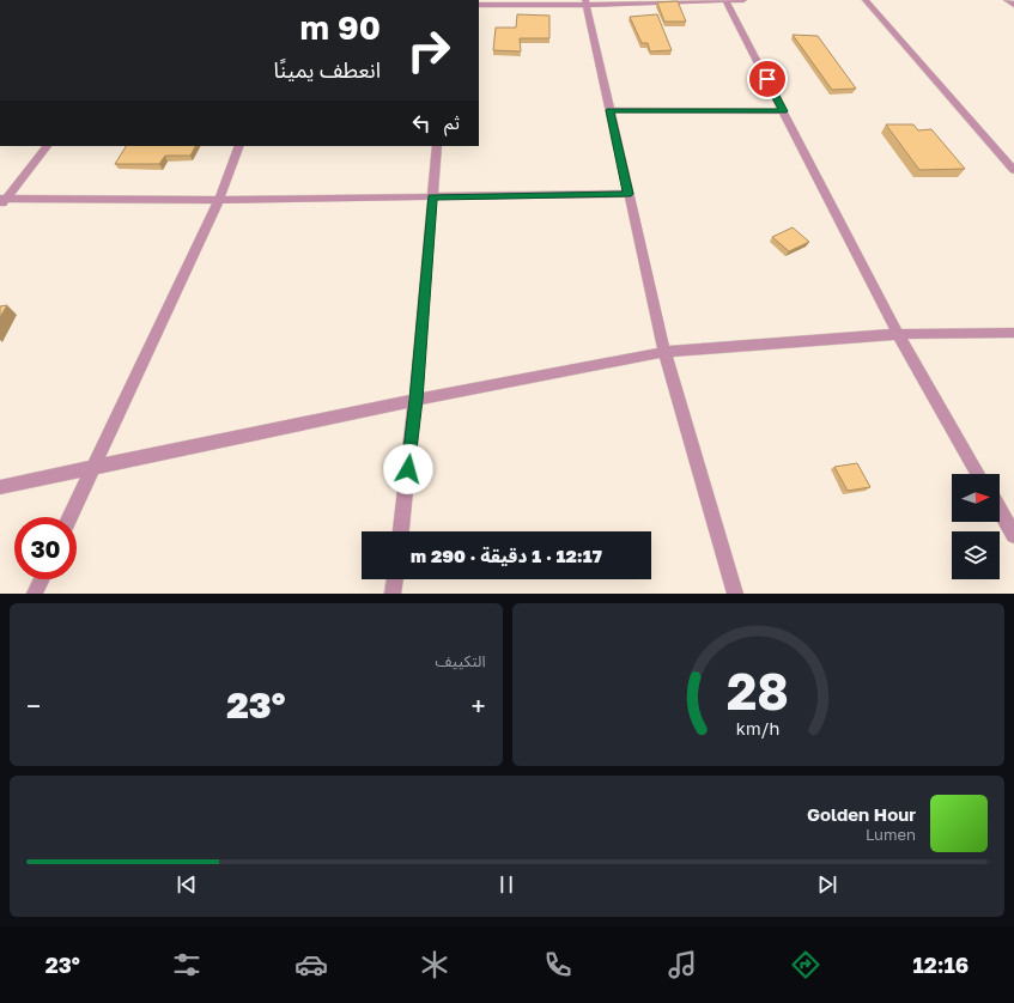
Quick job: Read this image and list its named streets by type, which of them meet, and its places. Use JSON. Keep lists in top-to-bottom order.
{
  "north": "right",
  "page": {
    "turn": ["90 m", "انعطف يمينًا"],
    "then": "ثم",
    "limit": "30",
    "trip": "12:17 · 1 دقيقة · 290 m",
    "tile": "التكييف",
    "heat": ["−", "23°", "+"],
    "song": ["Golden Hour", "Lumen"],
    "tabs": ["12:16", "23°"],
    "gauge": ["28", "km/h"]
  }
}
